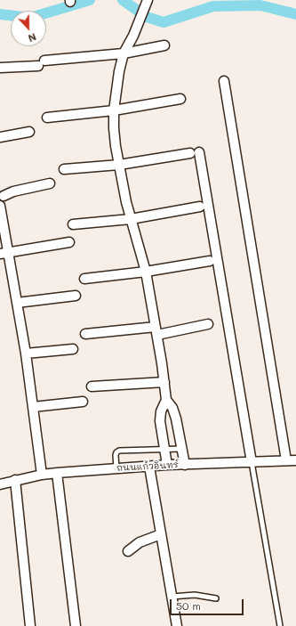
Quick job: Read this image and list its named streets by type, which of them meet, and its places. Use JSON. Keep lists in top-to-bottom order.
{
  "streets": {
    "street": ["ถนนแก้วอินทร์"]
  },
  "scale_bar": "50 m",
  "north": "bottom"
}
